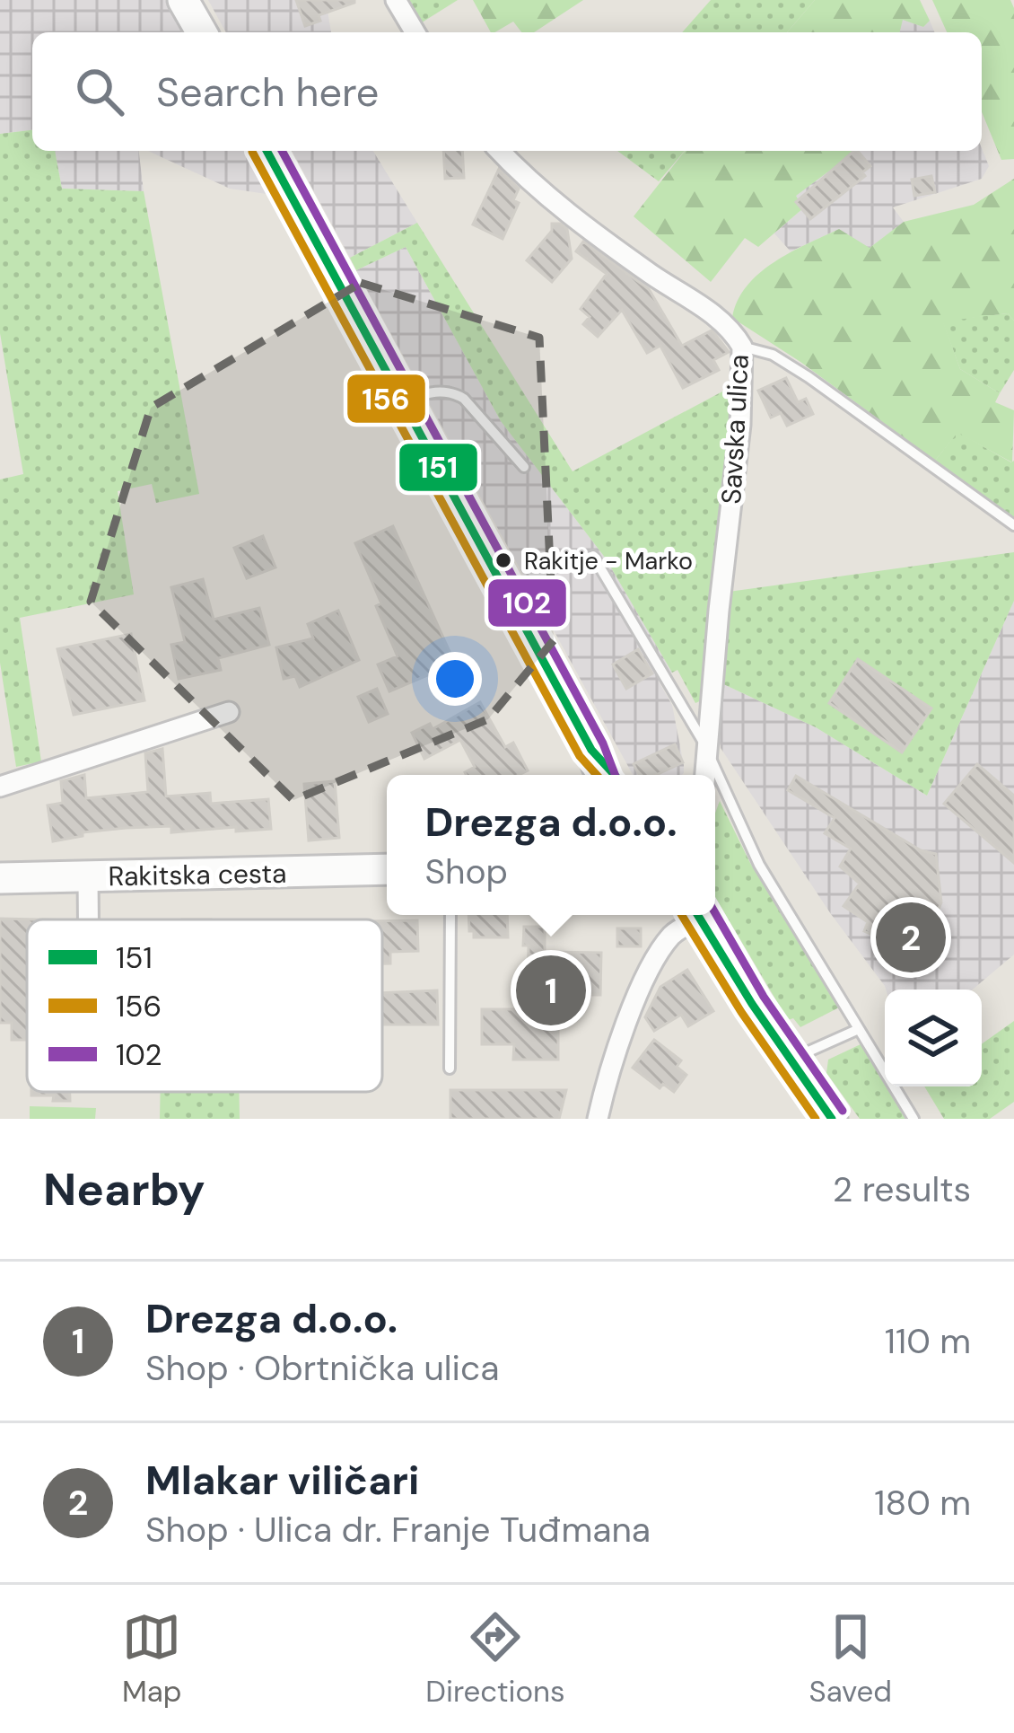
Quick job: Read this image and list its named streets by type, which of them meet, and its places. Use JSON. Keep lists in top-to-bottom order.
{
  "streets": {
    "main road": ["Rakitska cesta"],
    "street": ["Savska ulica"]
  },
  "places": ["Rakitje - Marko"],
  "lines": ["transit line 151", "transit line 102", "transit line 156"],
  "legend": ["151", "156", "102"],
  "page": {
    "search": "Search here",
    "popup": ["Drezga d.o.o.", "Shop"],
    "pins": ["2", "1"],
    "heading": ["Nearby", "2 results"],
    "list": [
      {
        "mark": "1",
        "name": "Drezga d.o.o.",
        "note": "Shop · Obrtnička ulica",
        "value": "110 m"
      },
      {
        "mark": "2",
        "name": "Mlakar viličari",
        "note": "Shop · Ulica dr. Franje Tuđmana",
        "value": "180 m"
      }
    ],
    "nav": ["Map", "Directions", "Saved"]
  }
}
